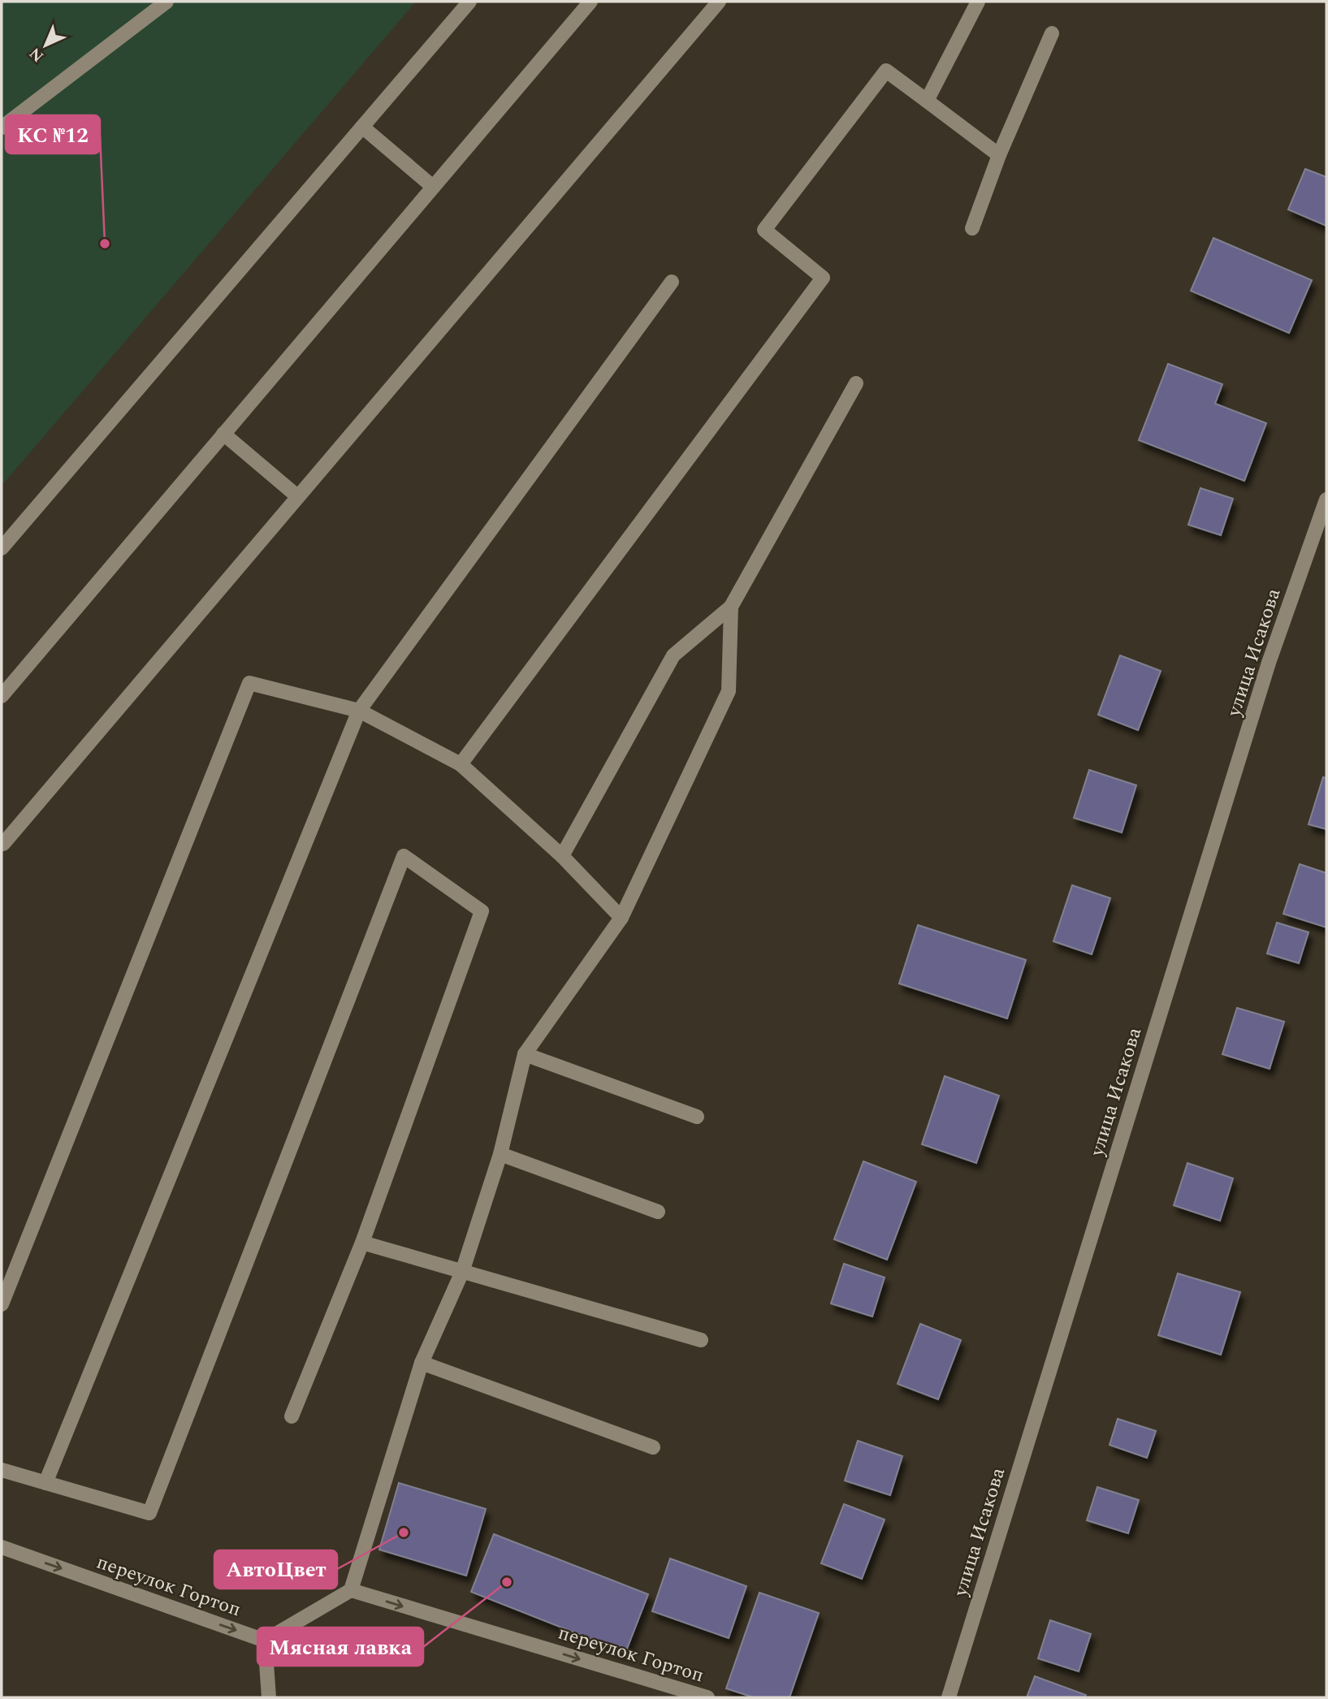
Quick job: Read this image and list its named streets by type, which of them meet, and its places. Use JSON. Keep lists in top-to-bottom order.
{
  "streets": {
    "street": ["улица Исакова", "переулок Гортоп"]
  },
  "one_way": ["переулок Гортоп"],
  "places": ["КС №12", "АвтоЦвет", "Мясная лавка"],
  "north": "bottom left"
}
